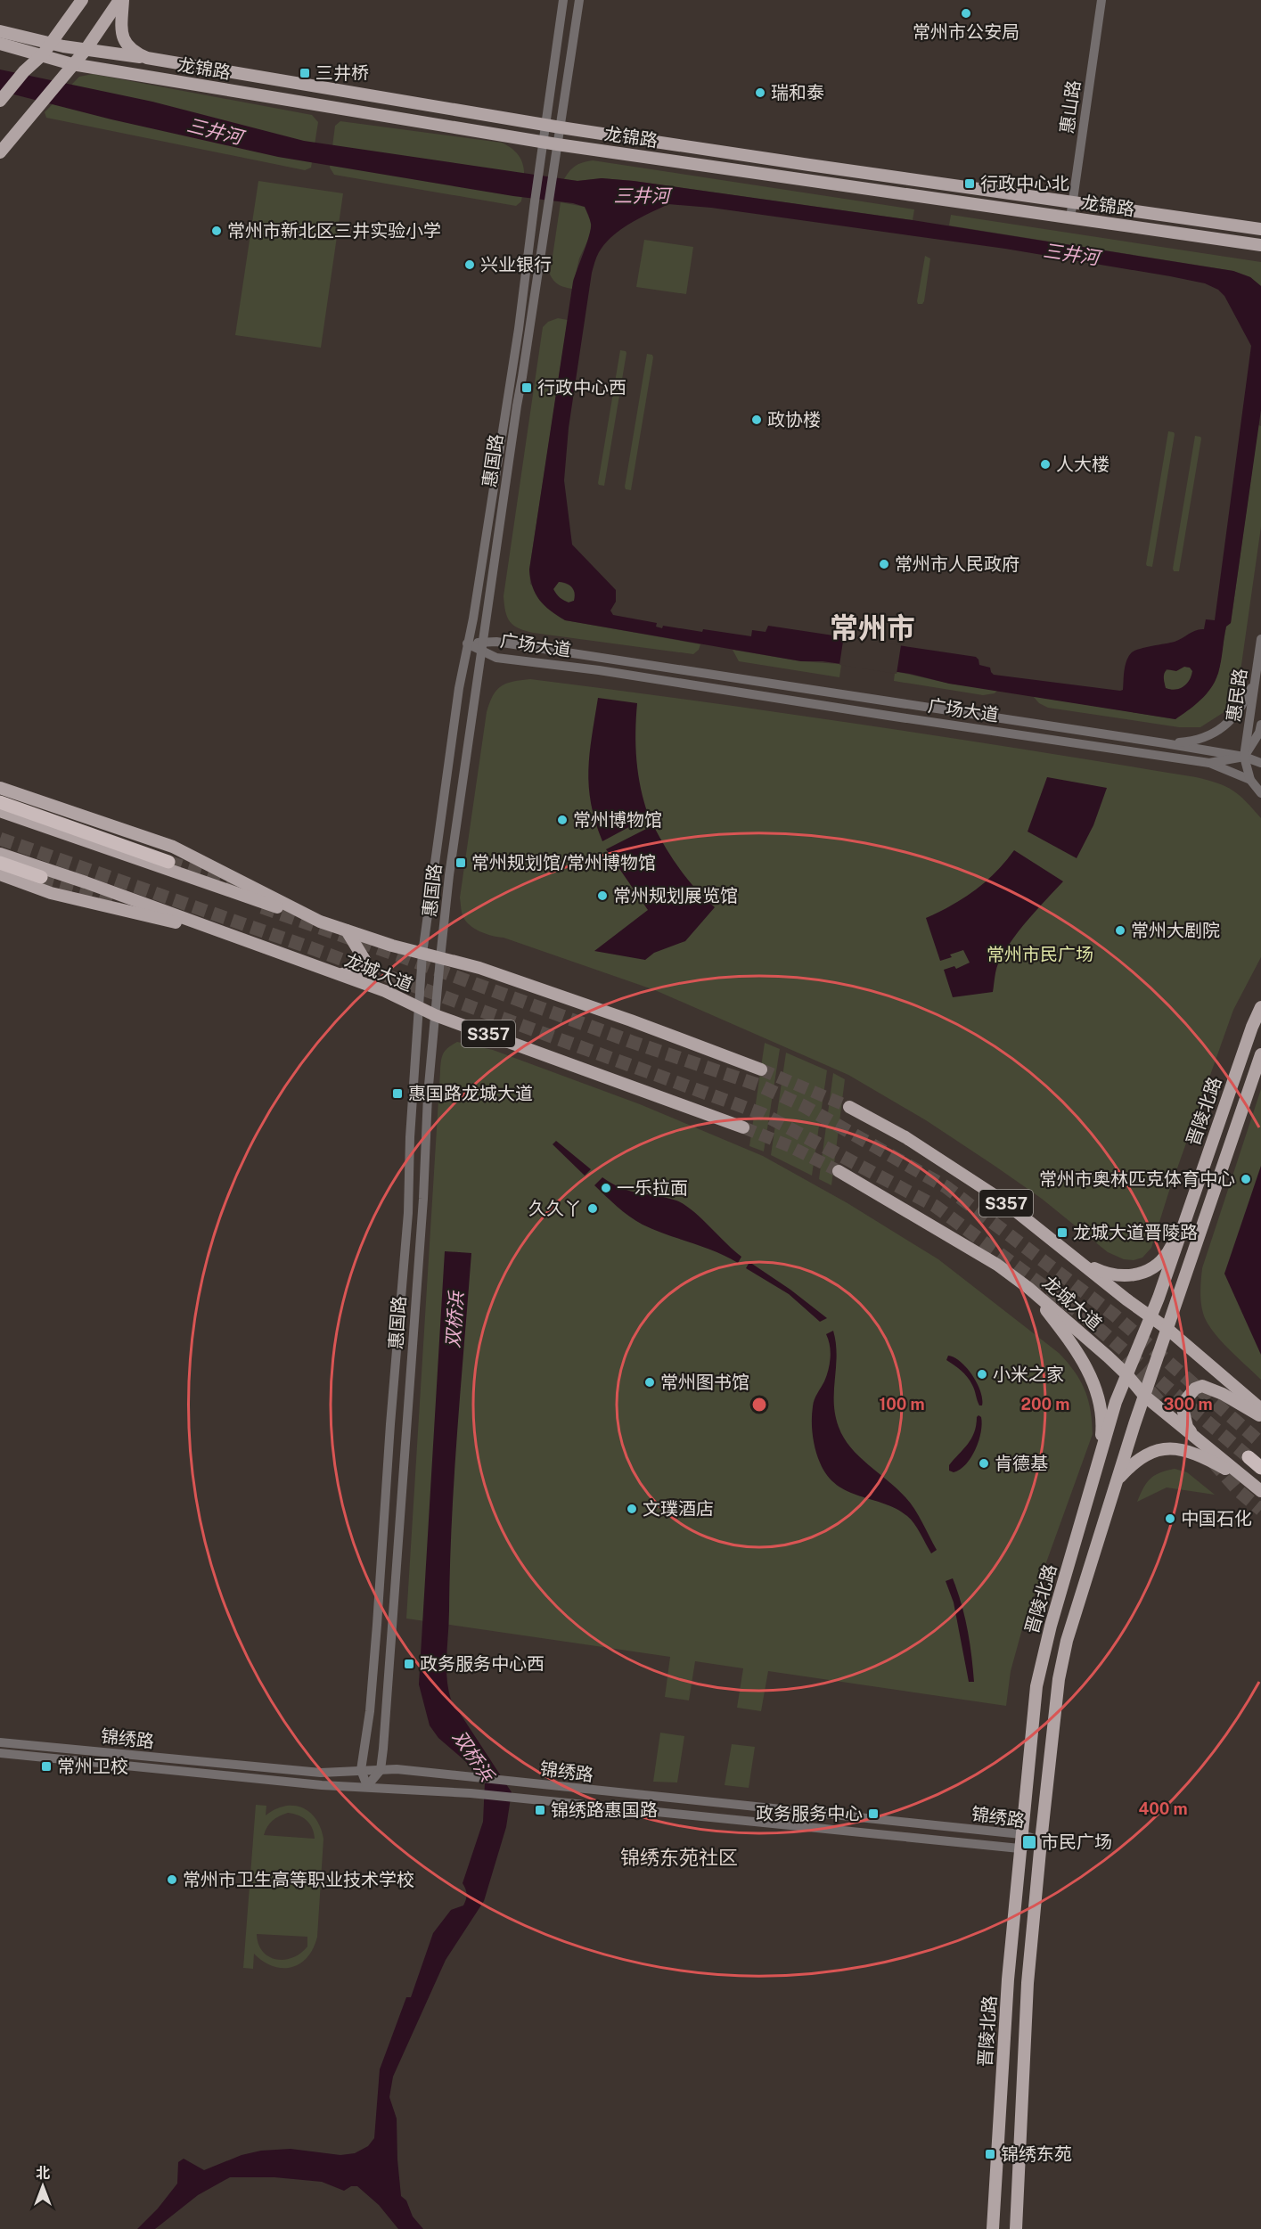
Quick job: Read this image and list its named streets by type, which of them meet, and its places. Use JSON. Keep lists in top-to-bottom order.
{
  "streets": {
    "main road": [
      "龙锦路",
      "龙城大道",
      "S357",
      "晋陵北路"
    ],
    "street": [
      "惠山路",
      "惠国路",
      "广场大道",
      "惠民路",
      "锦绣路"
    ]
  },
  "crossings": [
    ["龙锦路", "惠山路"],
    ["龙锦路", "惠国路"],
    ["惠国路", "广场大道"],
    ["惠国路", "龙城大道"],
    ["惠国路", "锦绣路"],
    ["广场大道", "惠民路"],
    ["龙城大道", "晋陵北路"],
    ["晋陵北路", "锦绣路"]
  ],
  "districts": ["常州市", "锦绣东苑社区"],
  "water": ["三井河", "双桥浜"],
  "parks": ["常州市民广场"],
  "places": {
    "other": [
      "常州市公安局",
      "瑞和泰",
      "常州市新北区三井实验小学",
      "兴业银行",
      "政协楼",
      "人大楼",
      "常州市人民政府",
      "常州博物馆",
      "常州规划展览馆",
      "常州大剧院",
      "常州市奥林匹克体育中心",
      "一乐拉面",
      "久久丫",
      "小米之家",
      "常州图书馆",
      "肯德基",
      "文璞酒店",
      "中国石化",
      "常州市卫生高等职业技术学校"
    ],
    "transit": [
      "三井桥",
      "行政中心北",
      "行政中心西",
      "常州规划馆/常州博物馆",
      "惠国路龙城大道",
      "龙城大道晋陵路",
      "政务服务中心西",
      "常州卫校",
      "锦绣路惠国路",
      "政务服务中心",
      "市民广场",
      "锦绣东苑"
    ]
  },
  "north": "top",
  "rings": [
    "100 m",
    "200 m",
    "300 m",
    "400 m"
  ]
}
